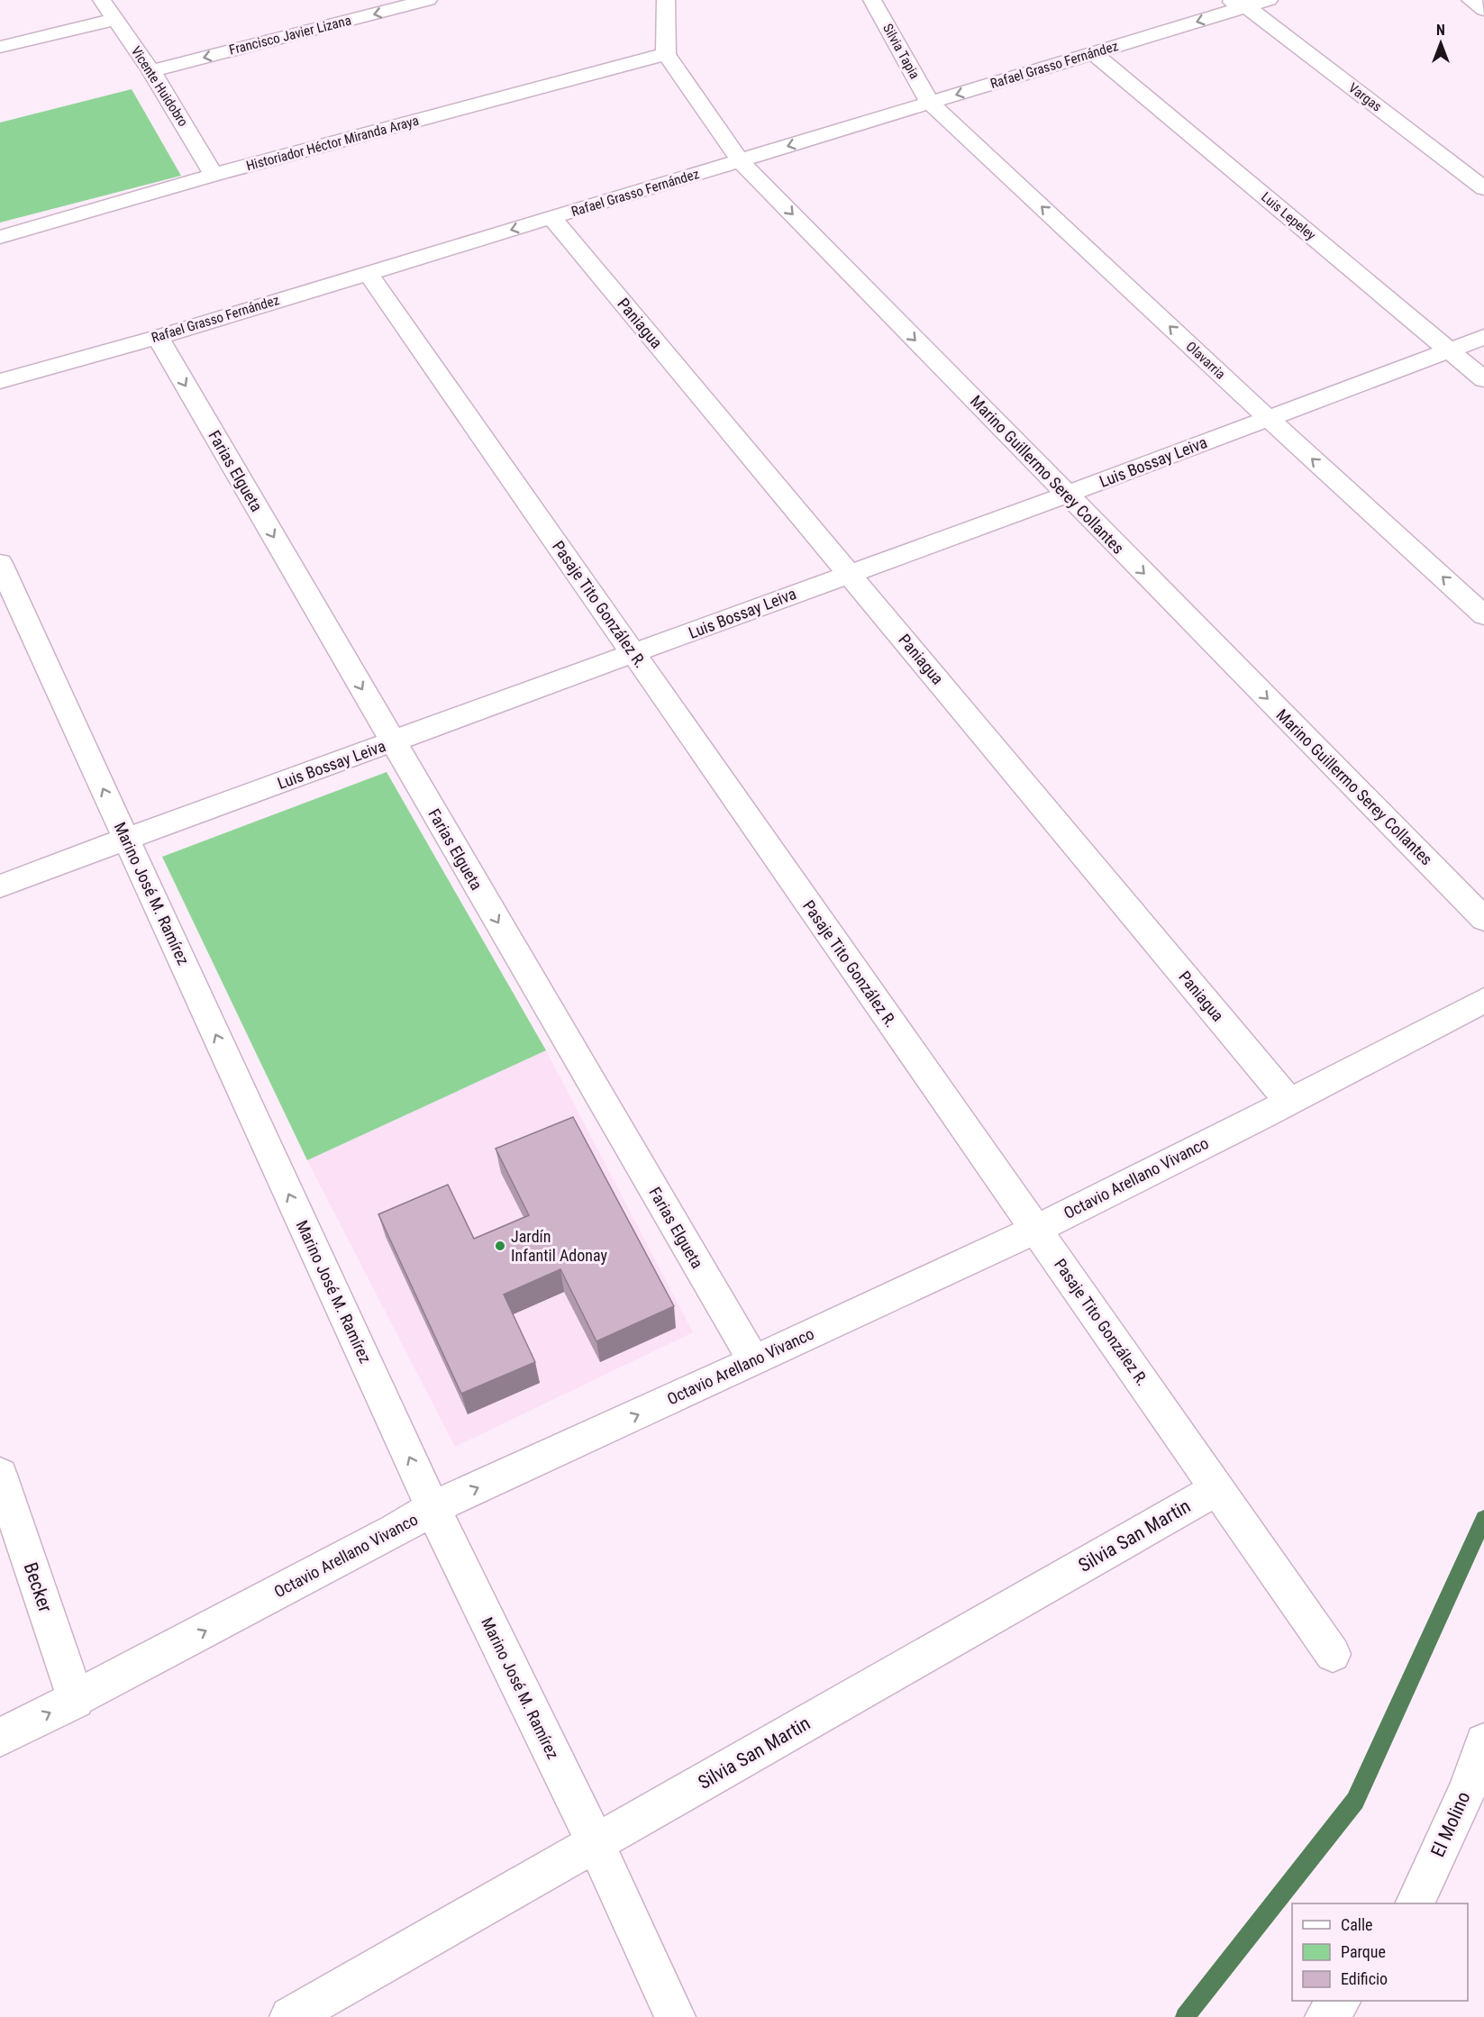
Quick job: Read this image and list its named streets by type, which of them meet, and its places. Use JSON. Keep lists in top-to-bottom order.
{
  "streets": {
    "street": [
      "Francisco Javier Lizana",
      "Silvia Tapia",
      "Rafael Grasso Fernández",
      "Vicente Huidobro",
      "Vargas",
      "Historiador Héctor Miranda Araya",
      "Luis Lepeley",
      "Paniagua",
      "Olavarria",
      "Luis Bossay Leiva",
      "Farias Elgueta",
      "Marino Guillermo Serey Collantes",
      "Pasaje Tito González R.",
      "Marino José M. Ramírez",
      "Octavio Arellano Vivanco",
      "Silvia San Martin",
      "Becker",
      "El Molino"
    ]
  },
  "crossings": [
    ["Francisco Javier Lizana", "Vicente Huidobro"],
    ["Silvia Tapia", "Rafael Grasso Fernández"],
    ["Silvia Tapia", "Olavarria"],
    ["Rafael Grasso Fernández", "Vargas"],
    ["Rafael Grasso Fernández", "Luis Lepeley"],
    ["Rafael Grasso Fernández", "Paniagua"],
    ["Rafael Grasso Fernández", "Olavarria"],
    ["Rafael Grasso Fernández", "Farias Elgueta"],
    ["Rafael Grasso Fernández", "Marino Guillermo Serey Collantes"],
    ["Rafael Grasso Fernández", "Pasaje Tito González R."],
    ["Vicente Huidobro", "Historiador Héctor Miranda Araya"],
    ["Historiador Héctor Miranda Araya", "Marino Guillermo Serey Collantes"],
    ["Luis Lepeley", "Luis Bossay Leiva"],
    ["Paniagua", "Luis Bossay Leiva"],
    ["Paniagua", "Octavio Arellano Vivanco"],
    ["Olavarria", "Luis Bossay Leiva"],
    ["Luis Bossay Leiva", "Farias Elgueta"],
    ["Luis Bossay Leiva", "Marino Guillermo Serey Collantes"],
    ["Luis Bossay Leiva", "Pasaje Tito González R."],
    ["Luis Bossay Leiva", "Marino José M. Ramírez"],
    ["Farias Elgueta", "Octavio Arellano Vivanco"],
    ["Pasaje Tito González R.", "Octavio Arellano Vivanco"],
    ["Pasaje Tito González R.", "Silvia San Martin"],
    ["Marino José M. Ramírez", "Octavio Arellano Vivanco"],
    ["Marino José M. Ramírez", "Silvia San Martin"],
    ["Octavio Arellano Vivanco", "Becker"]
  ],
  "one_way": [
    "Francisco Javier Lizana",
    "Rafael Grasso Fernández",
    "Olavarria",
    "Farias Elgueta",
    "Marino Guillermo Serey Collantes",
    "Marino José M. Ramírez",
    "Octavio Arellano Vivanco"
  ],
  "places": ["Jardín Infantil Adonay"],
  "legend": ["Calle", "Parque", "Edificio"],
  "north": "top"
}
